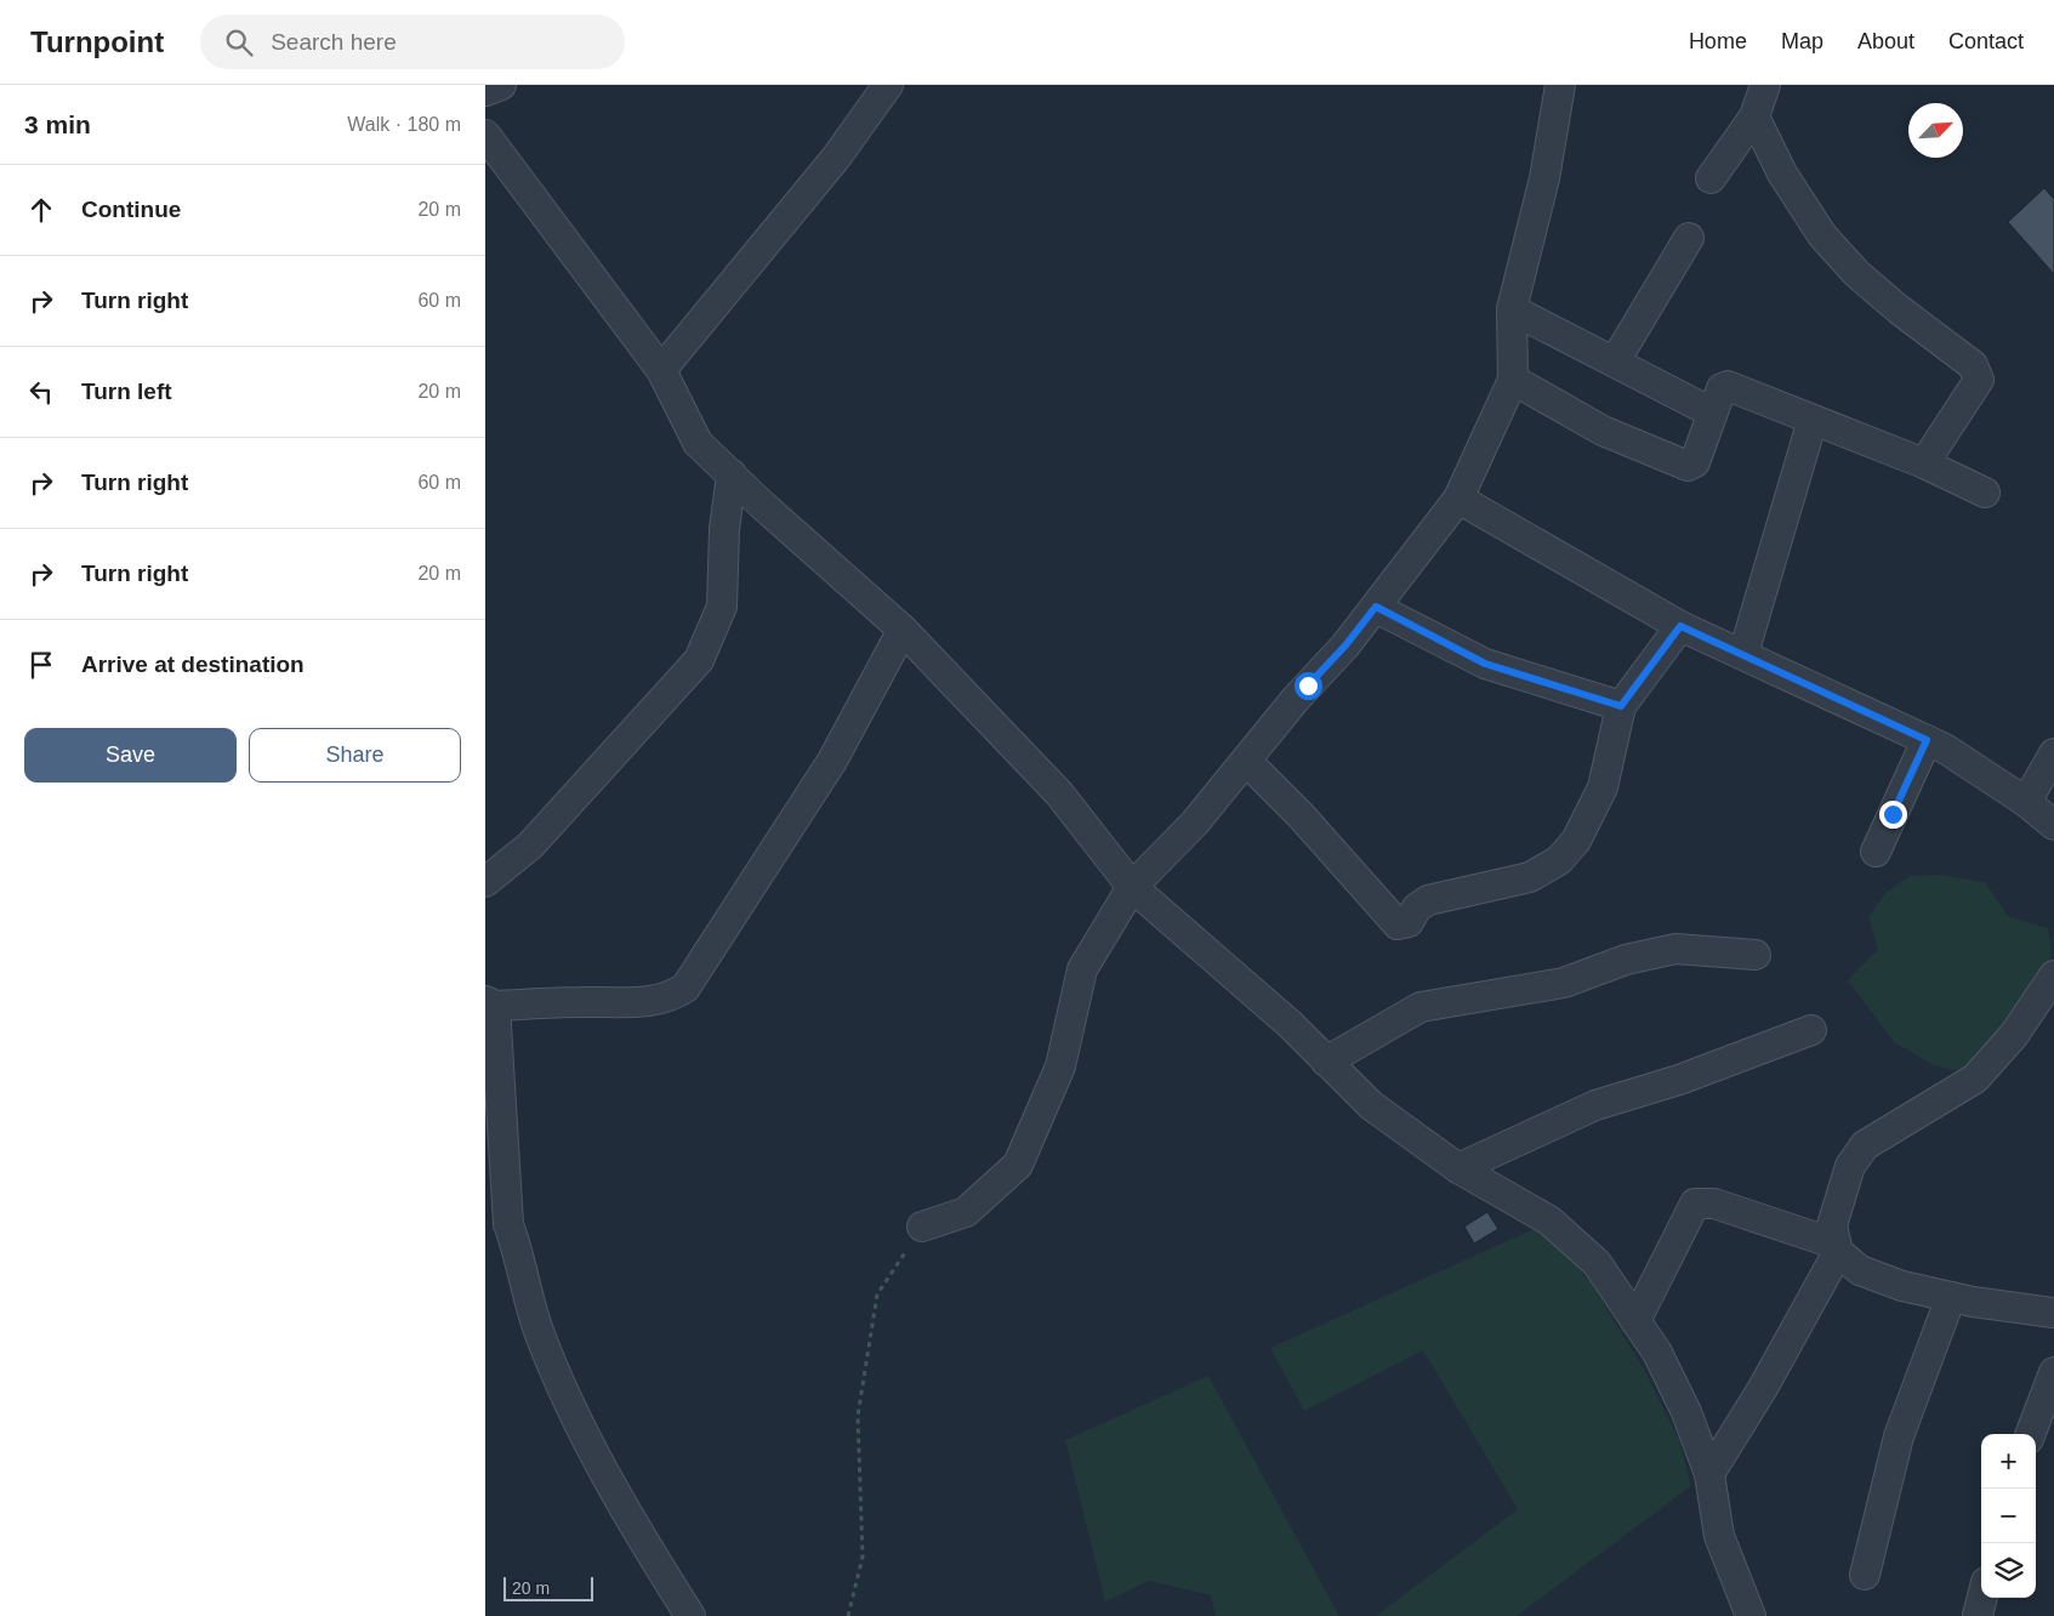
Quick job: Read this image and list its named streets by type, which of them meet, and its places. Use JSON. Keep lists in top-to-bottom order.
{
  "scale_bar": "20 m",
  "north": "top right",
  "page": {
    "header": "Turnpoint",
    "search": "Search here",
    "nav": [
      "Home",
      "Map",
      "About",
      "Contact"
    ],
    "heading": ["3 min", "Walk · 180 m"],
    "list": [
      ["Continue", "20 m"],
      ["Turn right", "60 m"],
      ["Turn left", "20 m"],
      ["Turn right", "60 m"],
      ["Turn right", "20 m"],
      "Arrive at destination"
    ],
    "buttons": ["Save", "Share"],
    "map_buttons": ["+", "−"],
    "scale": "20 m"
  }
}
